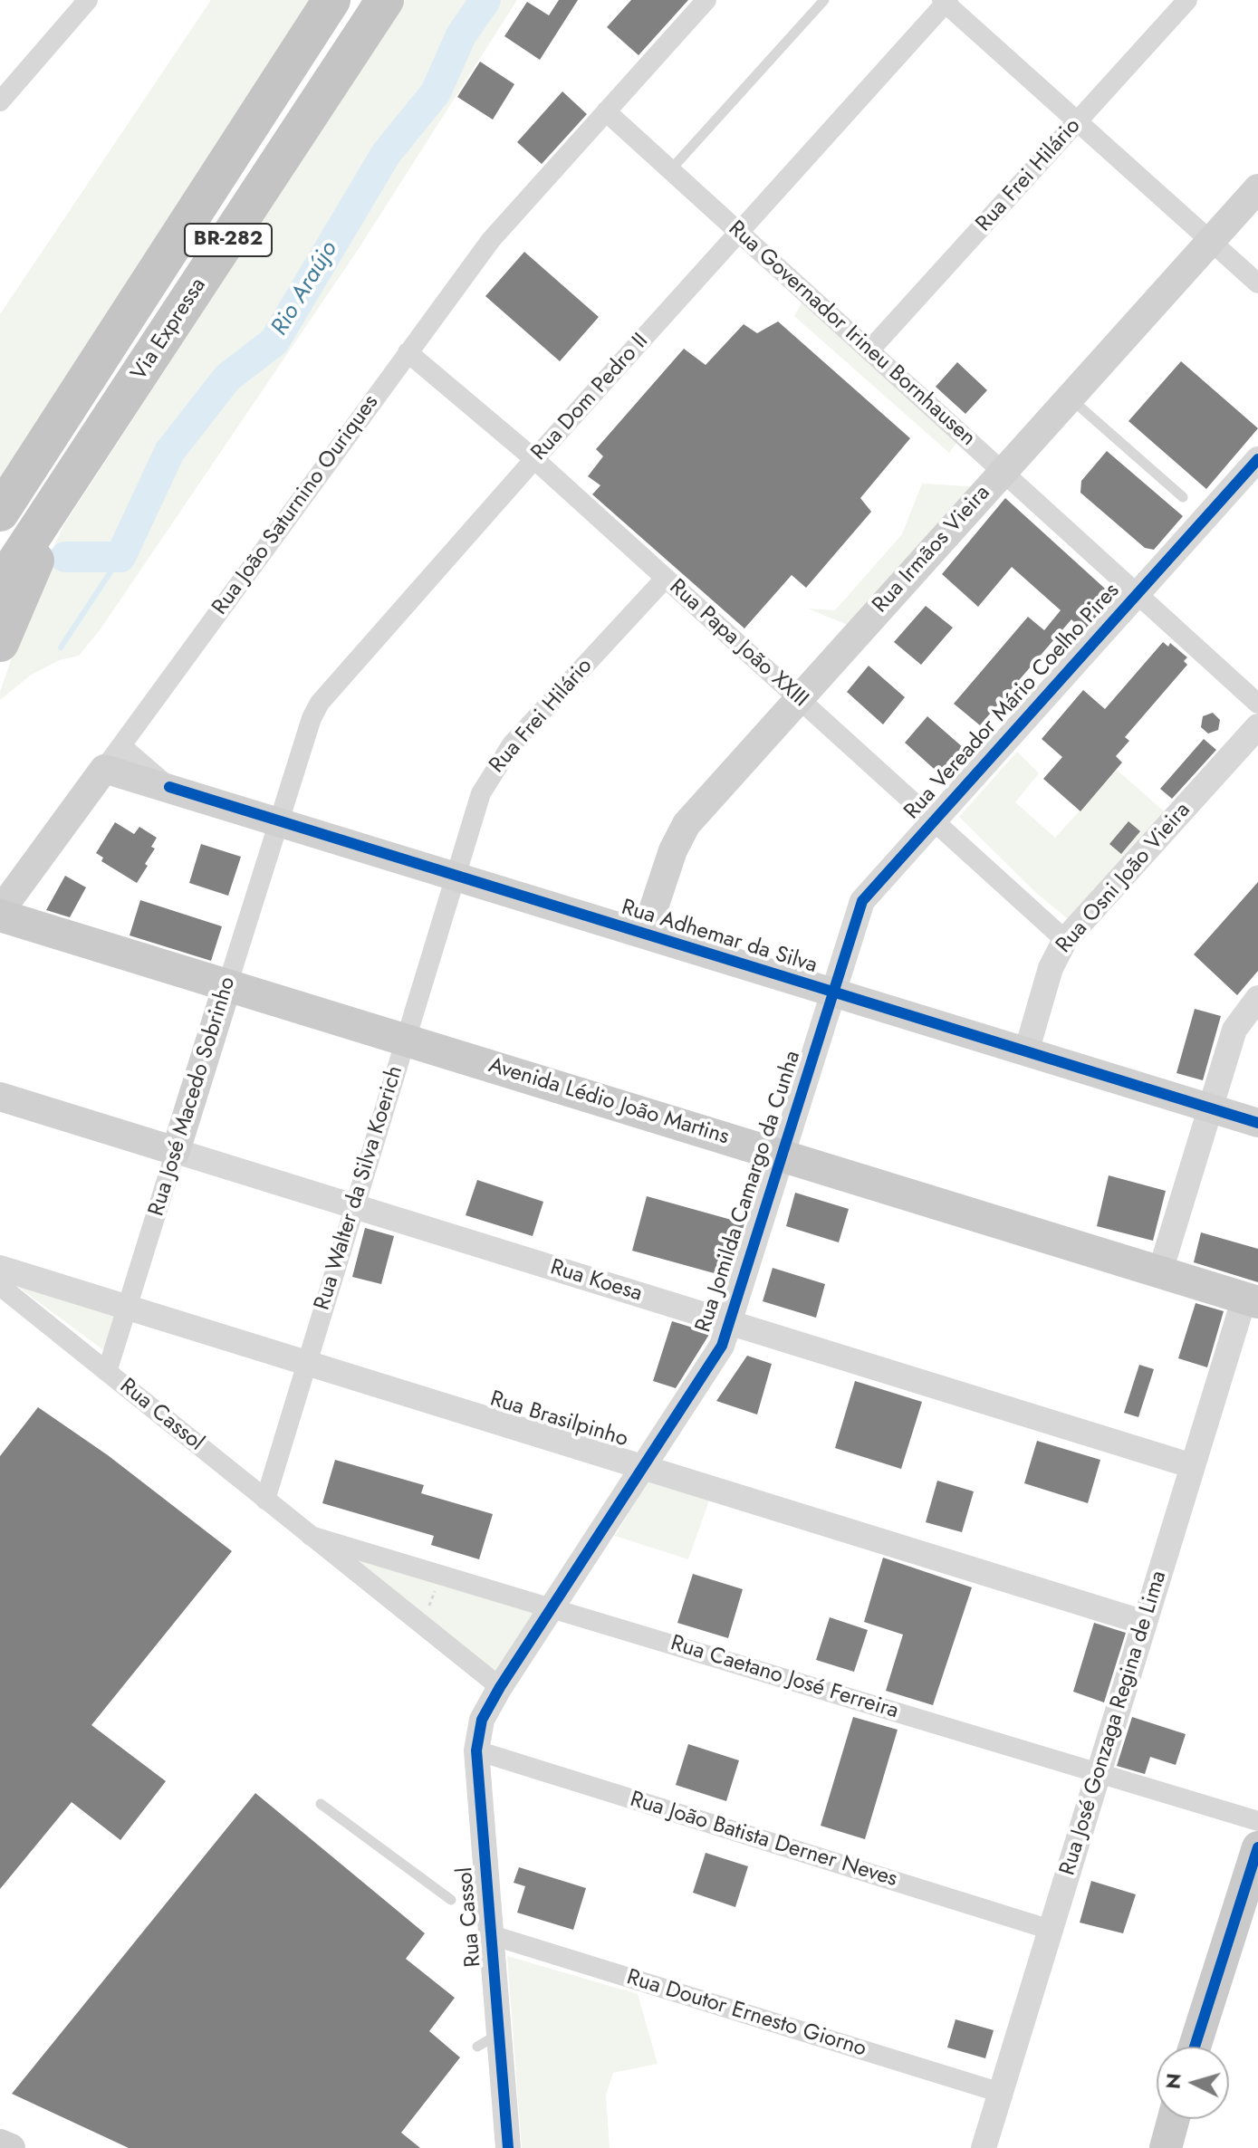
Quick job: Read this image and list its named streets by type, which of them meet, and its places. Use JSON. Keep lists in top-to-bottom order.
{
  "streets": {
    "highway": ["BR-282", "Via Expressa"],
    "main road": [
      "Rua João Saturnino Ouriques",
      "Rua Irmãos Vieira",
      "Rua Adhemar da Silva",
      "Rua José Macedo Sobrinho",
      "Avenida Lédio João Martins",
      "Rua Koesa"
    ],
    "street": [
      "Rua Frei Hilário",
      "Rua Governador Irineu Bornhausen",
      "Rua Dom Pedro II",
      "Rua Papa João XXIII",
      "Rua Vereador Mário Coelho Pires",
      "Rua Osni João Vieira",
      "Rua Walter da Silva Koerich",
      "Rua Jomilda Camargo da Cunha",
      "Rua Cassol",
      "Rua Brasilpinho",
      "Rua Caetano José Ferreira",
      "Rua José Gonzaga Regina de Lima",
      "Rua João Batista Derner Neves",
      "Rua Doutor Ernesto Giorno"
    ]
  },
  "crossings": [
    ["Rua Frei Hilário", "Rua Governador Irineu Bornhausen"],
    ["Rua Frei Hilário", "Rua Papa João XXIII"],
    ["Rua Frei Hilário", "Rua Adhemar da Silva"],
    ["Rua Frei Hilário", "Rua Walter da Silva Koerich"],
    ["Rua Governador Irineu Bornhausen", "Rua Dom Pedro II"],
    ["Rua Governador Irineu Bornhausen", "Rua João Saturnino Ouriques"],
    ["Rua Governador Irineu Bornhausen", "Rua Irmãos Vieira"],
    ["Rua Governador Irineu Bornhausen", "Rua Vereador Mário Coelho Pires"],
    ["Rua Dom Pedro II", "Rua Papa João XXIII"],
    ["Rua Dom Pedro II", "Rua Adhemar da Silva"],
    ["Rua Dom Pedro II", "Rua José Macedo Sobrinho"],
    ["Rua João Saturnino Ouriques", "Rua Papa João XXIII"],
    ["Rua João Saturnino Ouriques", "Rua Adhemar da Silva"],
    ["Rua João Saturnino Ouriques", "Avenida Lédio João Martins"],
    ["Rua Irmãos Vieira", "Rua Papa João XXIII"],
    ["Rua Irmãos Vieira", "Rua Adhemar da Silva"],
    ["Rua Papa João XXIII", "Rua Vereador Mário Coelho Pires"],
    ["Rua Papa João XXIII", "Rua Osni João Vieira"],
    ["Rua Vereador Mário Coelho Pires", "Rua Adhemar da Silva"],
    ["Rua Vereador Mário Coelho Pires", "Rua Jomilda Camargo da Cunha"],
    ["Rua Osni João Vieira", "Rua Adhemar da Silva"],
    ["Rua Adhemar da Silva", "Rua José Macedo Sobrinho"],
    ["Rua Adhemar da Silva", "Rua Walter da Silva Koerich"],
    ["Rua Adhemar da Silva", "Rua Jomilda Camargo da Cunha"],
    ["Rua José Macedo Sobrinho", "Avenida Lédio João Martins"],
    ["Rua José Macedo Sobrinho", "Rua Koesa"],
    ["Rua José Macedo Sobrinho", "Rua Cassol"],
    ["Rua José Macedo Sobrinho", "Rua Brasilpinho"],
    ["Avenida Lédio João Martins", "Rua Walter da Silva Koerich"],
    ["Avenida Lédio João Martins", "Rua Jomilda Camargo da Cunha"],
    ["Avenida Lédio João Martins", "Rua José Gonzaga Regina de Lima"],
    ["Rua Walter da Silva Koerich", "Rua Koesa"],
    ["Rua Walter da Silva Koerich", "Rua Cassol"],
    ["Rua Walter da Silva Koerich", "Rua Brasilpinho"],
    ["Rua Jomilda Camargo da Cunha", "Rua Koesa"],
    ["Rua Jomilda Camargo da Cunha", "Rua Cassol"],
    ["Rua Jomilda Camargo da Cunha", "Rua Brasilpinho"],
    ["Rua Jomilda Camargo da Cunha", "Rua Caetano José Ferreira"],
    ["Rua Koesa", "Rua José Gonzaga Regina de Lima"],
    ["Rua Cassol", "Rua Caetano José Ferreira"],
    ["Rua Cassol", "Rua João Batista Derner Neves"],
    ["Rua Cassol", "Rua Doutor Ernesto Giorno"],
    ["Rua Brasilpinho", "Rua José Gonzaga Regina de Lima"],
    ["Rua Caetano José Ferreira", "Rua José Gonzaga Regina de Lima"],
    ["Rua José Gonzaga Regina de Lima", "Rua João Batista Derner Neves"],
    ["Rua José Gonzaga Regina de Lima", "Rua Doutor Ernesto Giorno"]
  ],
  "water": ["Rio Araújo"],
  "north": "left"
}
